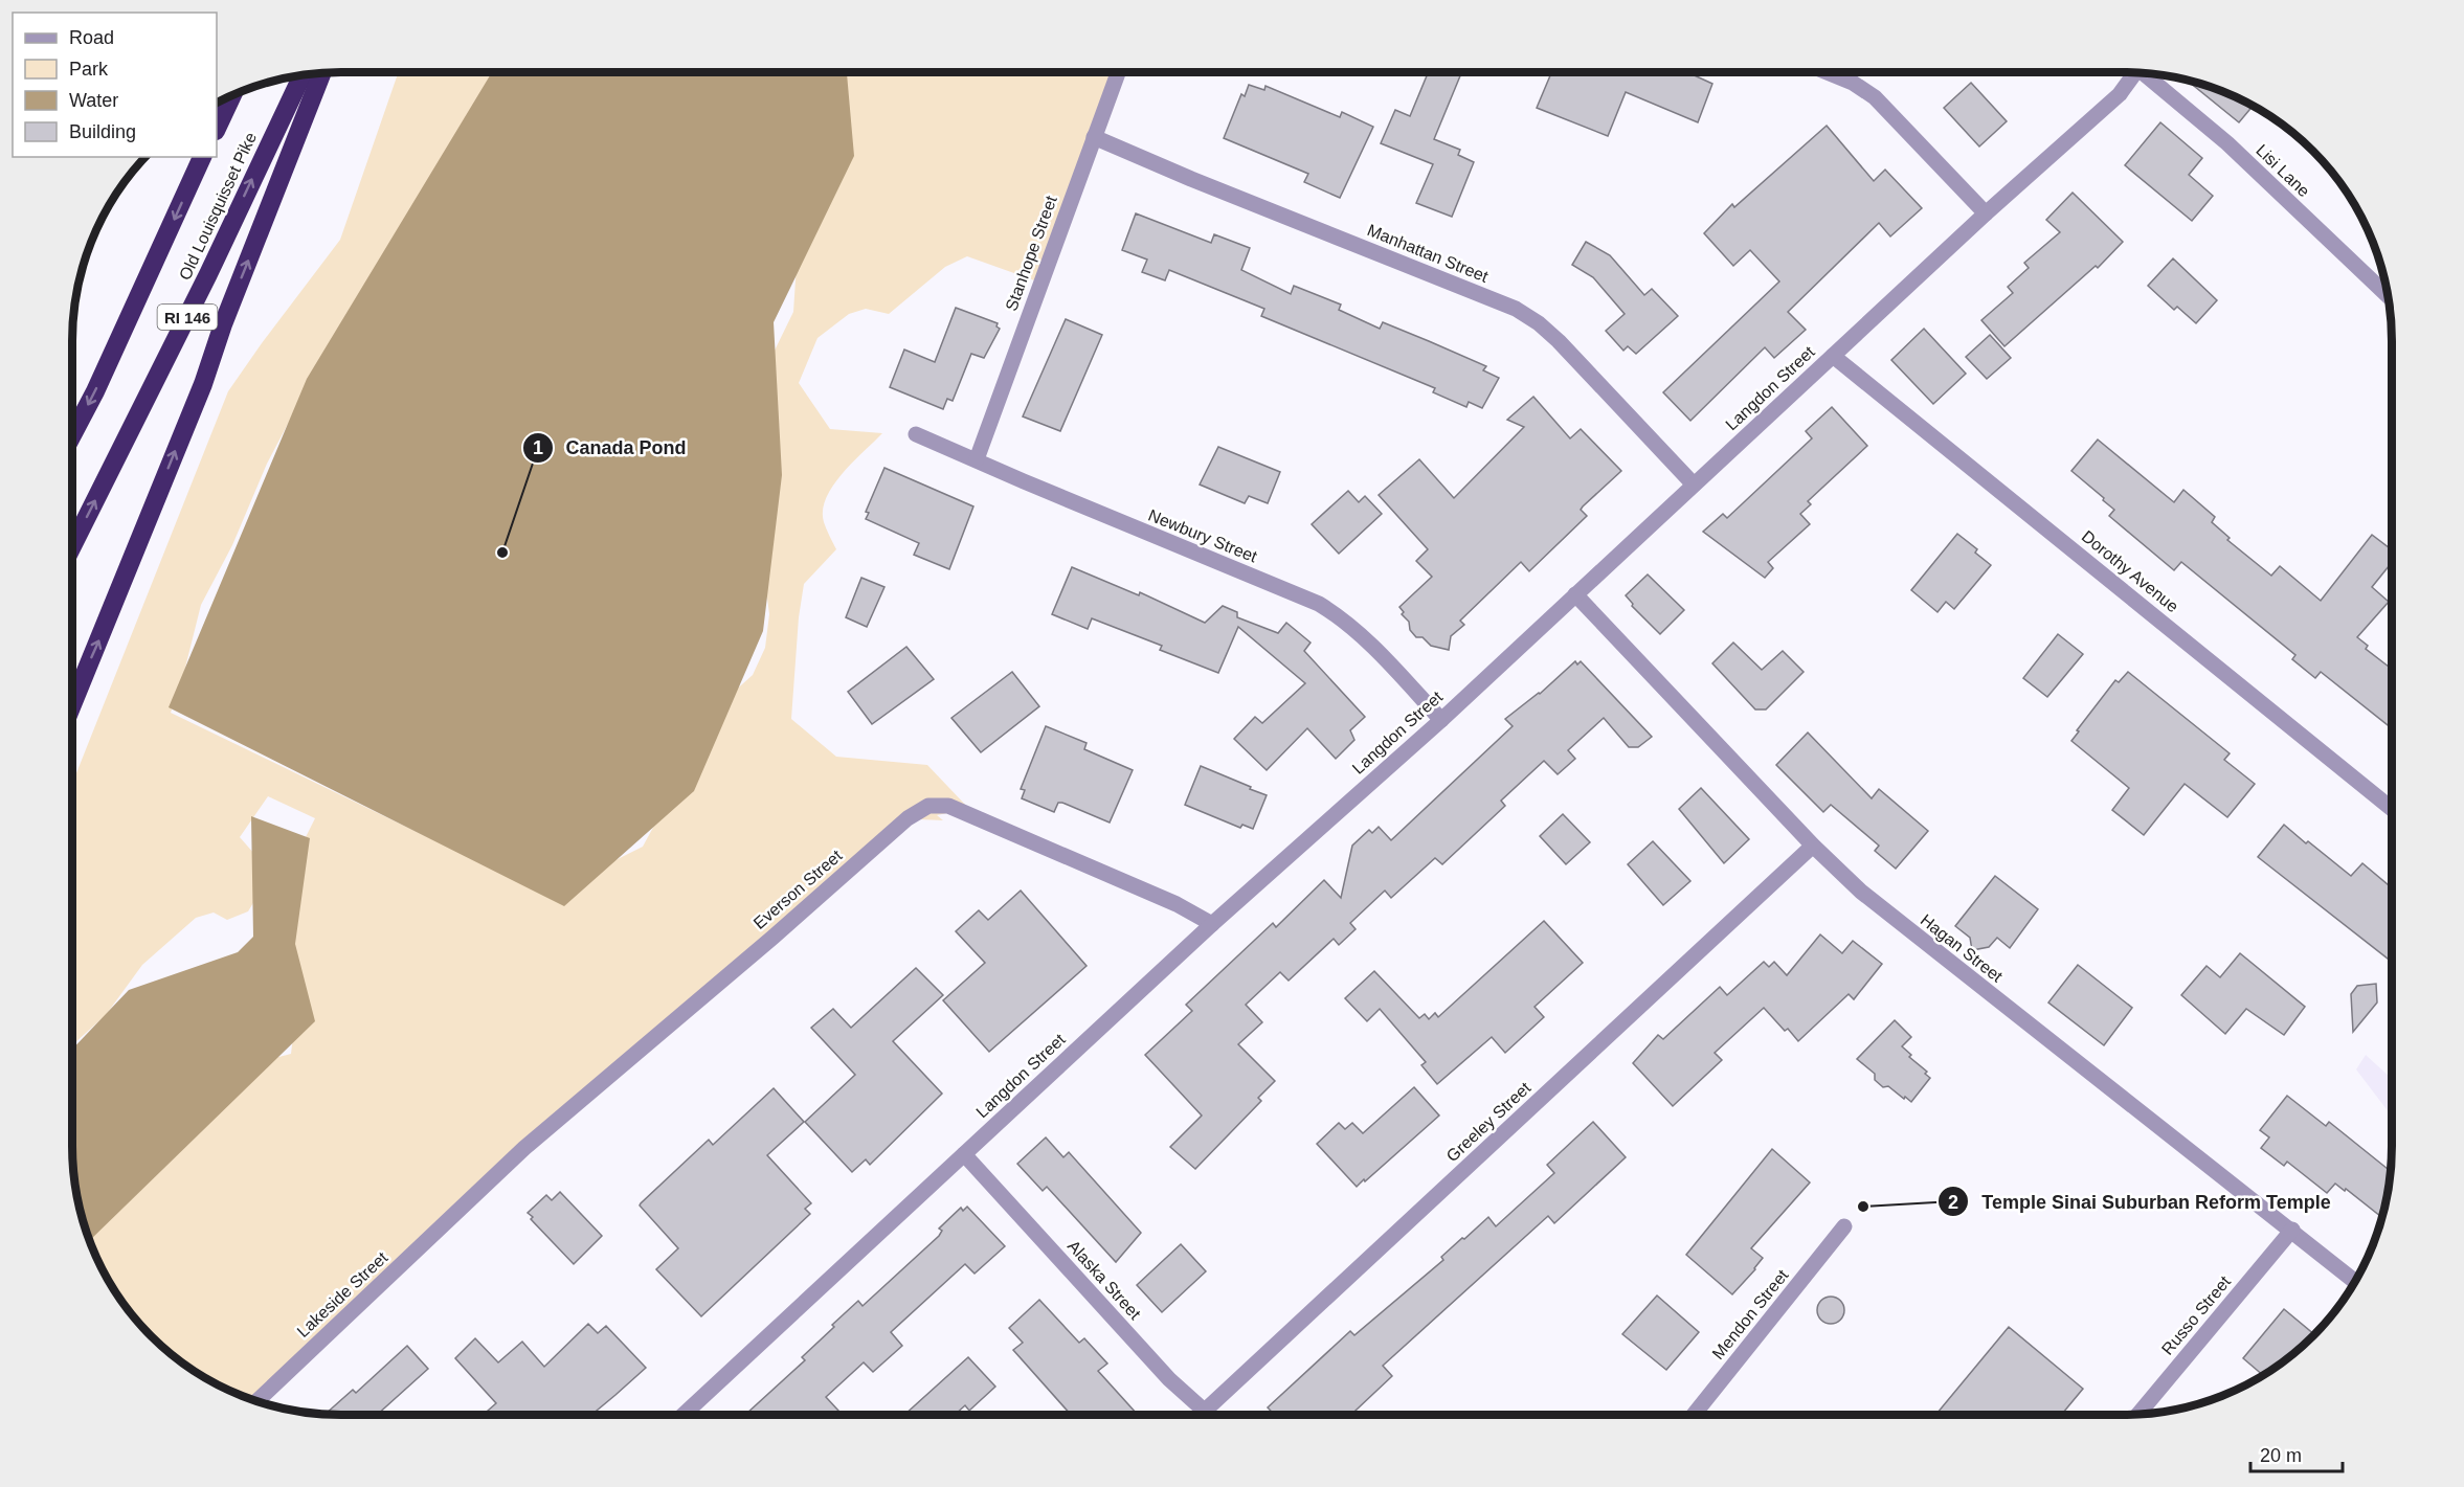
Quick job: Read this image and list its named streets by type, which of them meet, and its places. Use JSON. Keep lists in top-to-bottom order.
{
  "streets": {
    "highway": ["Old Louisquisset Pike", "RI 146"],
    "street": [
      "Lisi Lane",
      "Stanhope Street",
      "Manhattan Street",
      "Langdon Street",
      "Newbury Street",
      "Dorothy Avenue",
      "Everson Street",
      "Hagan Street",
      "Greeley Street",
      "Alaska Street",
      "Lakeside Street",
      "Mendon Street",
      "Russo Street"
    ]
  },
  "crossings": [
    ["Stanhope Street", "Manhattan Street"],
    ["Stanhope Street", "Newbury Street"],
    ["Manhattan Street", "Langdon Street"],
    ["Langdon Street", "Newbury Street"],
    ["Langdon Street", "Dorothy Avenue"],
    ["Langdon Street", "Everson Street"],
    ["Langdon Street", "Hagan Street"],
    ["Langdon Street", "Alaska Street"],
    ["Everson Street", "Lakeside Street"],
    ["Hagan Street", "Greeley Street"],
    ["Hagan Street", "Russo Street"],
    ["Greeley Street", "Alaska Street"]
  ],
  "places": ["Canada Pond", "Temple Sinai Suburban Reform Temple"],
  "legend": [
    "Road",
    "Park",
    "Water",
    "Building"
  ],
  "scale_bar": "20 m"
}
